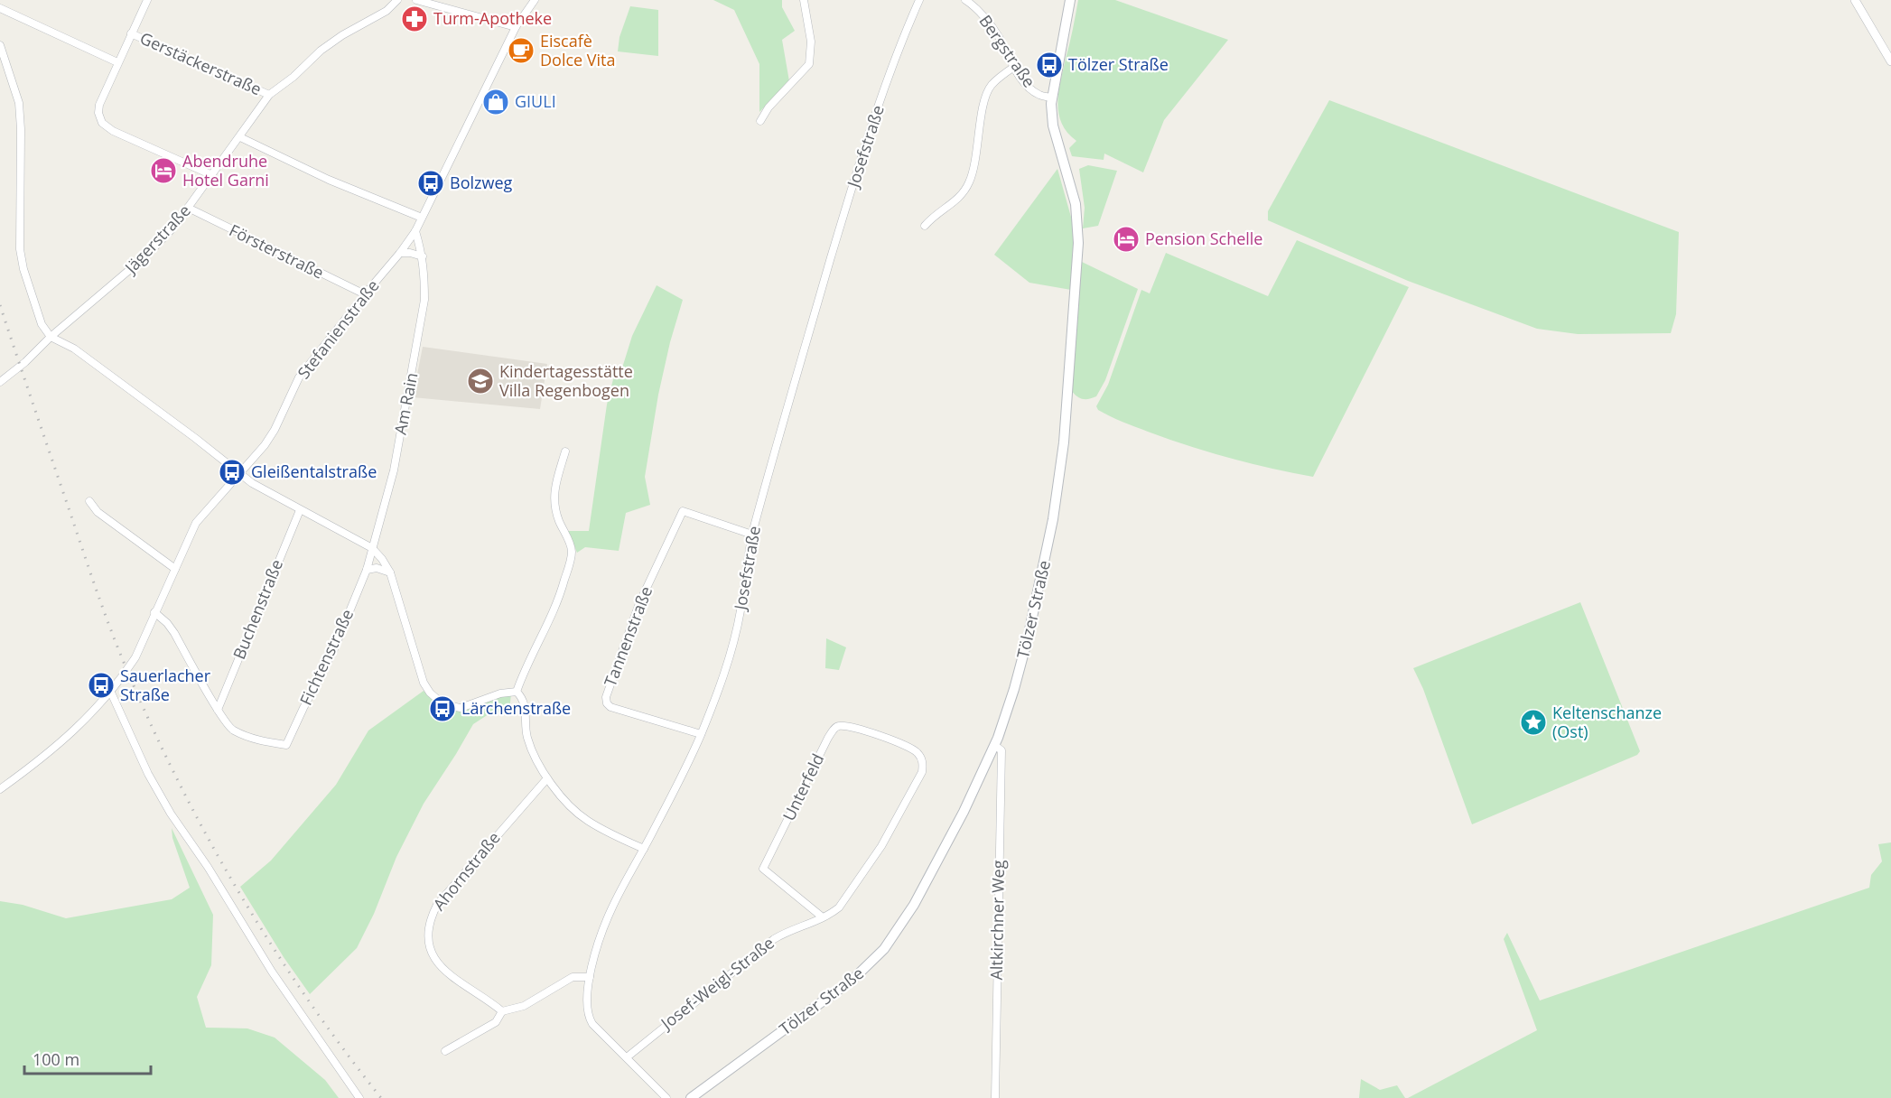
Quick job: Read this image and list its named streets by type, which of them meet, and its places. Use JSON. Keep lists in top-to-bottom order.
{
  "streets": {
    "main road": ["Tölzer Straße"],
    "street": [
      "Bergstraße",
      "Gerstäckerstraße",
      "Josefstraße",
      "Jägerstraße",
      "Försterstraße",
      "Stefanienstraße",
      "Am Rain",
      "Buchenstraße",
      "Tannenstraße",
      "Fichtenstraße",
      "Unterfeld",
      "Ahornstraße",
      "Altkirchner Weg",
      "Josef-Weigl-Straße"
    ]
  },
  "crossings": [
    ["Bergstraße", "Tölzer Straße"],
    ["Gerstäckerstraße", "Jägerstraße"],
    ["Josefstraße", "Tannenstraße"],
    ["Josefstraße", "Josef-Weigl-Straße"],
    ["Jägerstraße", "Försterstraße"],
    ["Försterstraße", "Stefanienstraße"],
    ["Stefanienstraße", "Am Rain"],
    ["Am Rain", "Fichtenstraße"],
    ["Buchenstraße", "Fichtenstraße"],
    ["Tölzer Straße", "Altkirchner Weg"],
    ["Unterfeld", "Josef-Weigl-Straße"]
  ],
  "places": {
    "pharmacy": ["Turm-Apotheke"],
    "cafe": ["Eiscafè Dolce Vita"],
    "bus stop": [
      "Tölzer Straße",
      "Bolzweg",
      "Gleißentalstraße",
      "Sauerlacher Straße",
      "Lärchenstraße"
    ],
    "shop": ["GIULI"],
    "hotel": ["Abendruhe Hotel Garni", "Pension Schelle"],
    "school or university": ["Kindertagesstätte Villa Regenbogen"],
    "place": ["Keltenschanze (Ost)"]
  },
  "scale_bar": "100 m"
}
